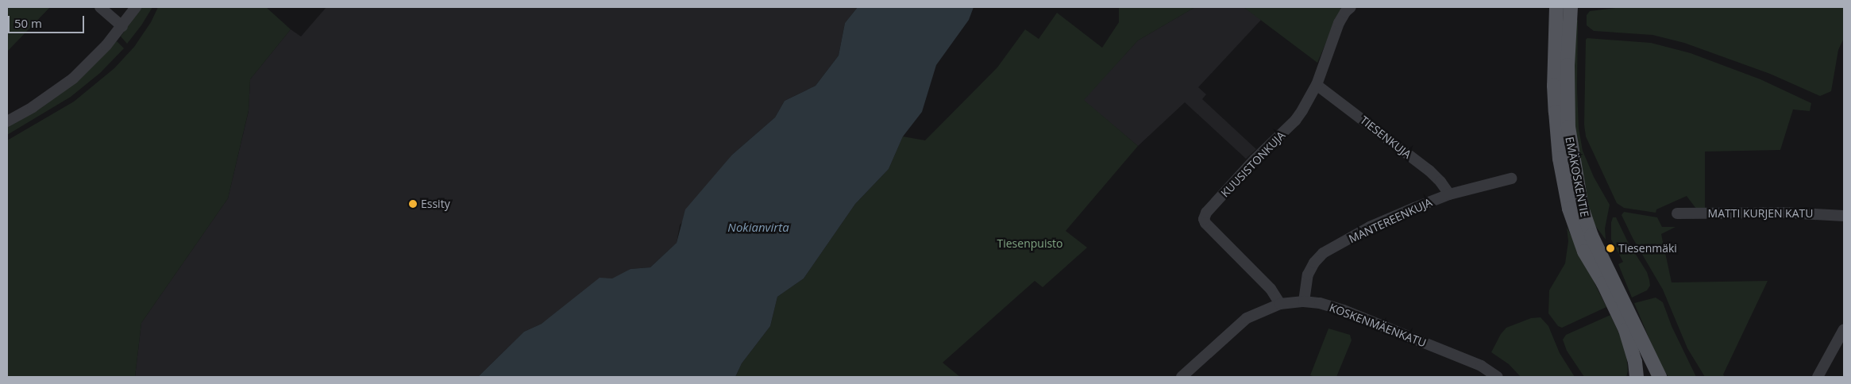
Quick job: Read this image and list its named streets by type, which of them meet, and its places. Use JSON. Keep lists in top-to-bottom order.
{
  "streets": {
    "main road": ["EMÄKOSKENTIE"],
    "street": [
      "TIESENKUJA",
      "KUUSISTONKUJA",
      "MATTI KURJEN KATU",
      "MANTEREENKUJA",
      "KOSKENMÄENKATU"
    ]
  },
  "crossings": [
    ["TIESENKUJA", "KUUSISTONKUJA"],
    ["TIESENKUJA", "MANTEREENKUJA"],
    ["KUUSISTONKUJA", "KOSKENMÄENKATU"],
    ["MANTEREENKUJA", "KOSKENMÄENKATU"]
  ],
  "water": ["Nokianvirta"],
  "parks": ["Tiesenpuisto"],
  "places": ["Essity", "Tiesenmäki"],
  "scale_bar": "50 m"
}
